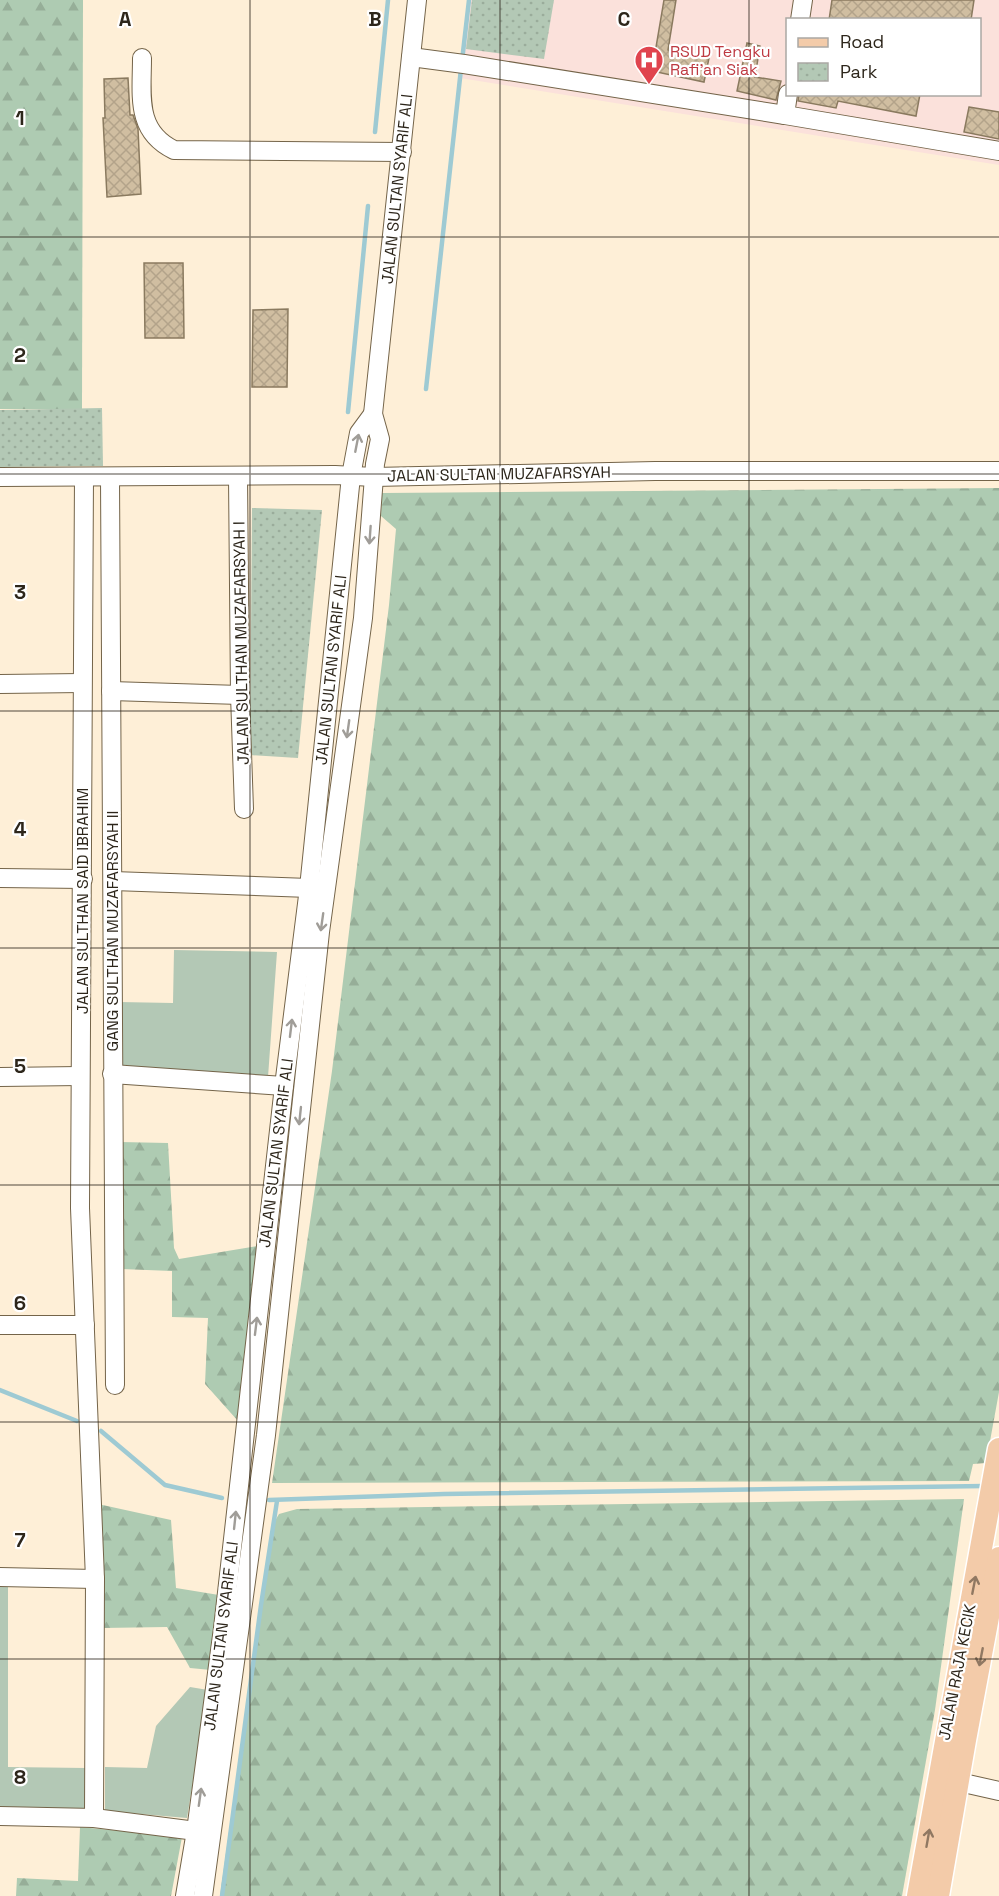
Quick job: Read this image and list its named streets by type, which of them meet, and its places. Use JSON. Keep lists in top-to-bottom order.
{
  "streets": {
    "main road": ["JALAN RAJA KECIK"],
    "street": [
      "JALAN SULTAN SYARIF ALI",
      "JALAN SULTAN MUZAFARSYAH",
      "JALAN SULTHAN MUZAFARSYAH I",
      "JALAN SULTHAN SAID IBRAHIM",
      "GANG SULTHAN MUZAFARSYAH II"
    ]
  },
  "crossings": [
    ["JALAN SULTAN SYARIF ALI", "JALAN SULTAN MUZAFARSYAH"],
    ["JALAN SULTAN MUZAFARSYAH", "JALAN SULTHAN MUZAFARSYAH I"],
    ["JALAN SULTAN MUZAFARSYAH", "JALAN SULTHAN SAID IBRAHIM"],
    ["JALAN SULTAN MUZAFARSYAH", "GANG SULTHAN MUZAFARSYAH II"]
  ],
  "places": {
    "hospital": ["RSUD Tengku Rafi'an Siak"]
  },
  "legend": ["Road", "Park"],
  "grid": {
    "columns": ["A", "B", "C"],
    "rows": [
      "1",
      "2",
      "3",
      "4",
      "5",
      "6",
      "7",
      "8"
    ]
  }
}
